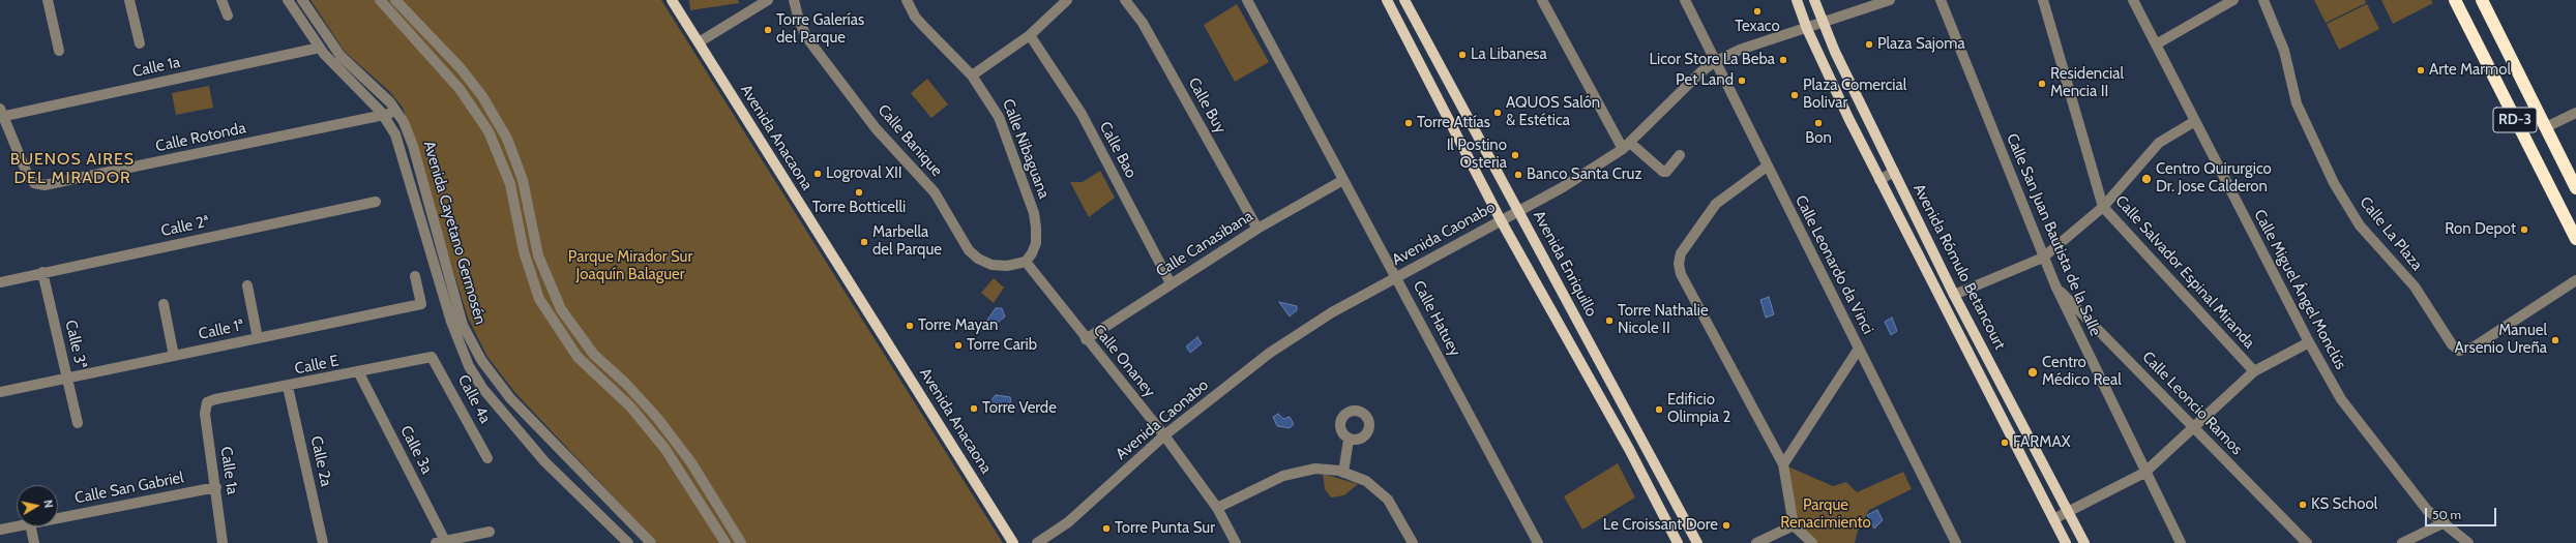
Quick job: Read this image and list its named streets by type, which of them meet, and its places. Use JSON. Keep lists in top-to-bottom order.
{
  "streets": {
    "highway": ["RD-3"],
    "main road": ["Avenida Anacaona", "Avenida Enriquillo", "Avenida Rómulo Betancourt"],
    "street": [
      "Calle 1a",
      "Calle Buy",
      "Calle Rotonda",
      "Calle Banique",
      "Calle Nibaguana",
      "Calle Bao",
      "Calle 2ª",
      "Avenida Cayetano Germosén",
      "Avenida Caonabo",
      "Calle La Plaza",
      "Calle San Juan Bautista de la Salle",
      "Calle Canasibana",
      "Calle Leonardo da Vinci",
      "Calle Salvador Espinal Miranda",
      "Calle Miguel Ángel Monclús",
      "Calle Hatuey",
      "Calle 1ª",
      "Calle 3ª",
      "Calle Onaney",
      "Calle E",
      "Calle 4a",
      "Calle Leoncio Ramos",
      "Calle 3a",
      "Calle 2a",
      "Calle San Gabriel"
    ]
  },
  "crossings": [
    ["Calle 1a", "Calle Rotonda"],
    ["Calle 1a", "Avenida Cayetano Germosén"],
    ["Calle 1a", "Calle E"],
    ["Calle 1a", "Calle San Gabriel"],
    ["Calle Buy", "Calle Canasibana"],
    ["Calle Rotonda", "Avenida Cayetano Germosén"],
    ["Calle Banique", "Calle Nibaguana"],
    ["Calle Banique", "Calle Onaney"],
    ["Calle Nibaguana", "Calle Onaney"],
    ["Calle Bao", "Calle Canasibana"],
    ["Calle 2ª", "Calle 3ª"],
    ["Avenida Caonabo", "Avenida Enriquillo"],
    ["Avenida Caonabo", "Calle Leonardo da Vinci"],
    ["Avenida Caonabo", "Avenida Rómulo Betancourt"],
    ["Avenida Caonabo", "Calle Hatuey"],
    ["Avenida Caonabo", "Calle Onaney"],
    ["Calle San Juan Bautista de la Salle", "Calle Leoncio Ramos"],
    ["Calle Canasibana", "Calle Hatuey"],
    ["Calle Canasibana", "Calle Onaney"],
    ["Calle 1ª", "Calle 3ª"],
    ["Calle E", "Calle 4a"],
    ["Calle E", "Calle 3a"],
    ["Calle E", "Calle 2a"]
  ],
  "districts": ["BUENOS AIRES DEL MIRADOR"],
  "parks": ["Parque Mirador Sur Joaquín Balaguer", "Parque Renacimiento"],
  "places": [
    "Texaco",
    "Torre Galerías del Parque",
    "Plaza Sajoma",
    "La Libanesa",
    "Licor Store La Beba",
    "Arte Marmol",
    "Pet Land",
    "Residencial Mencia II",
    "Plaza Comercial Bolivar",
    "AQUOS Salón & Estética",
    "Torre Attías",
    "Bon",
    "Il Postino Osteria",
    "Logroval XII",
    "Banco Santa Cruz",
    "Centro Quirurgico Dr. Jose Calderon",
    "Torre Botticelli",
    "Ron Depot",
    "Marbella del Parque",
    "Torre Nathalie Nicole II",
    "Torre Mayan",
    "Manuel Arsenio Ureña",
    "Torre Carib",
    "Centro Médico Real",
    "Torre Verde",
    "Edificio Olimpia 2",
    "FARMAX",
    "KS School",
    "Le Croissant Dore",
    "Torre Punta Sur"
  ],
  "scale_bar": "50 m",
  "north": "right"
}
